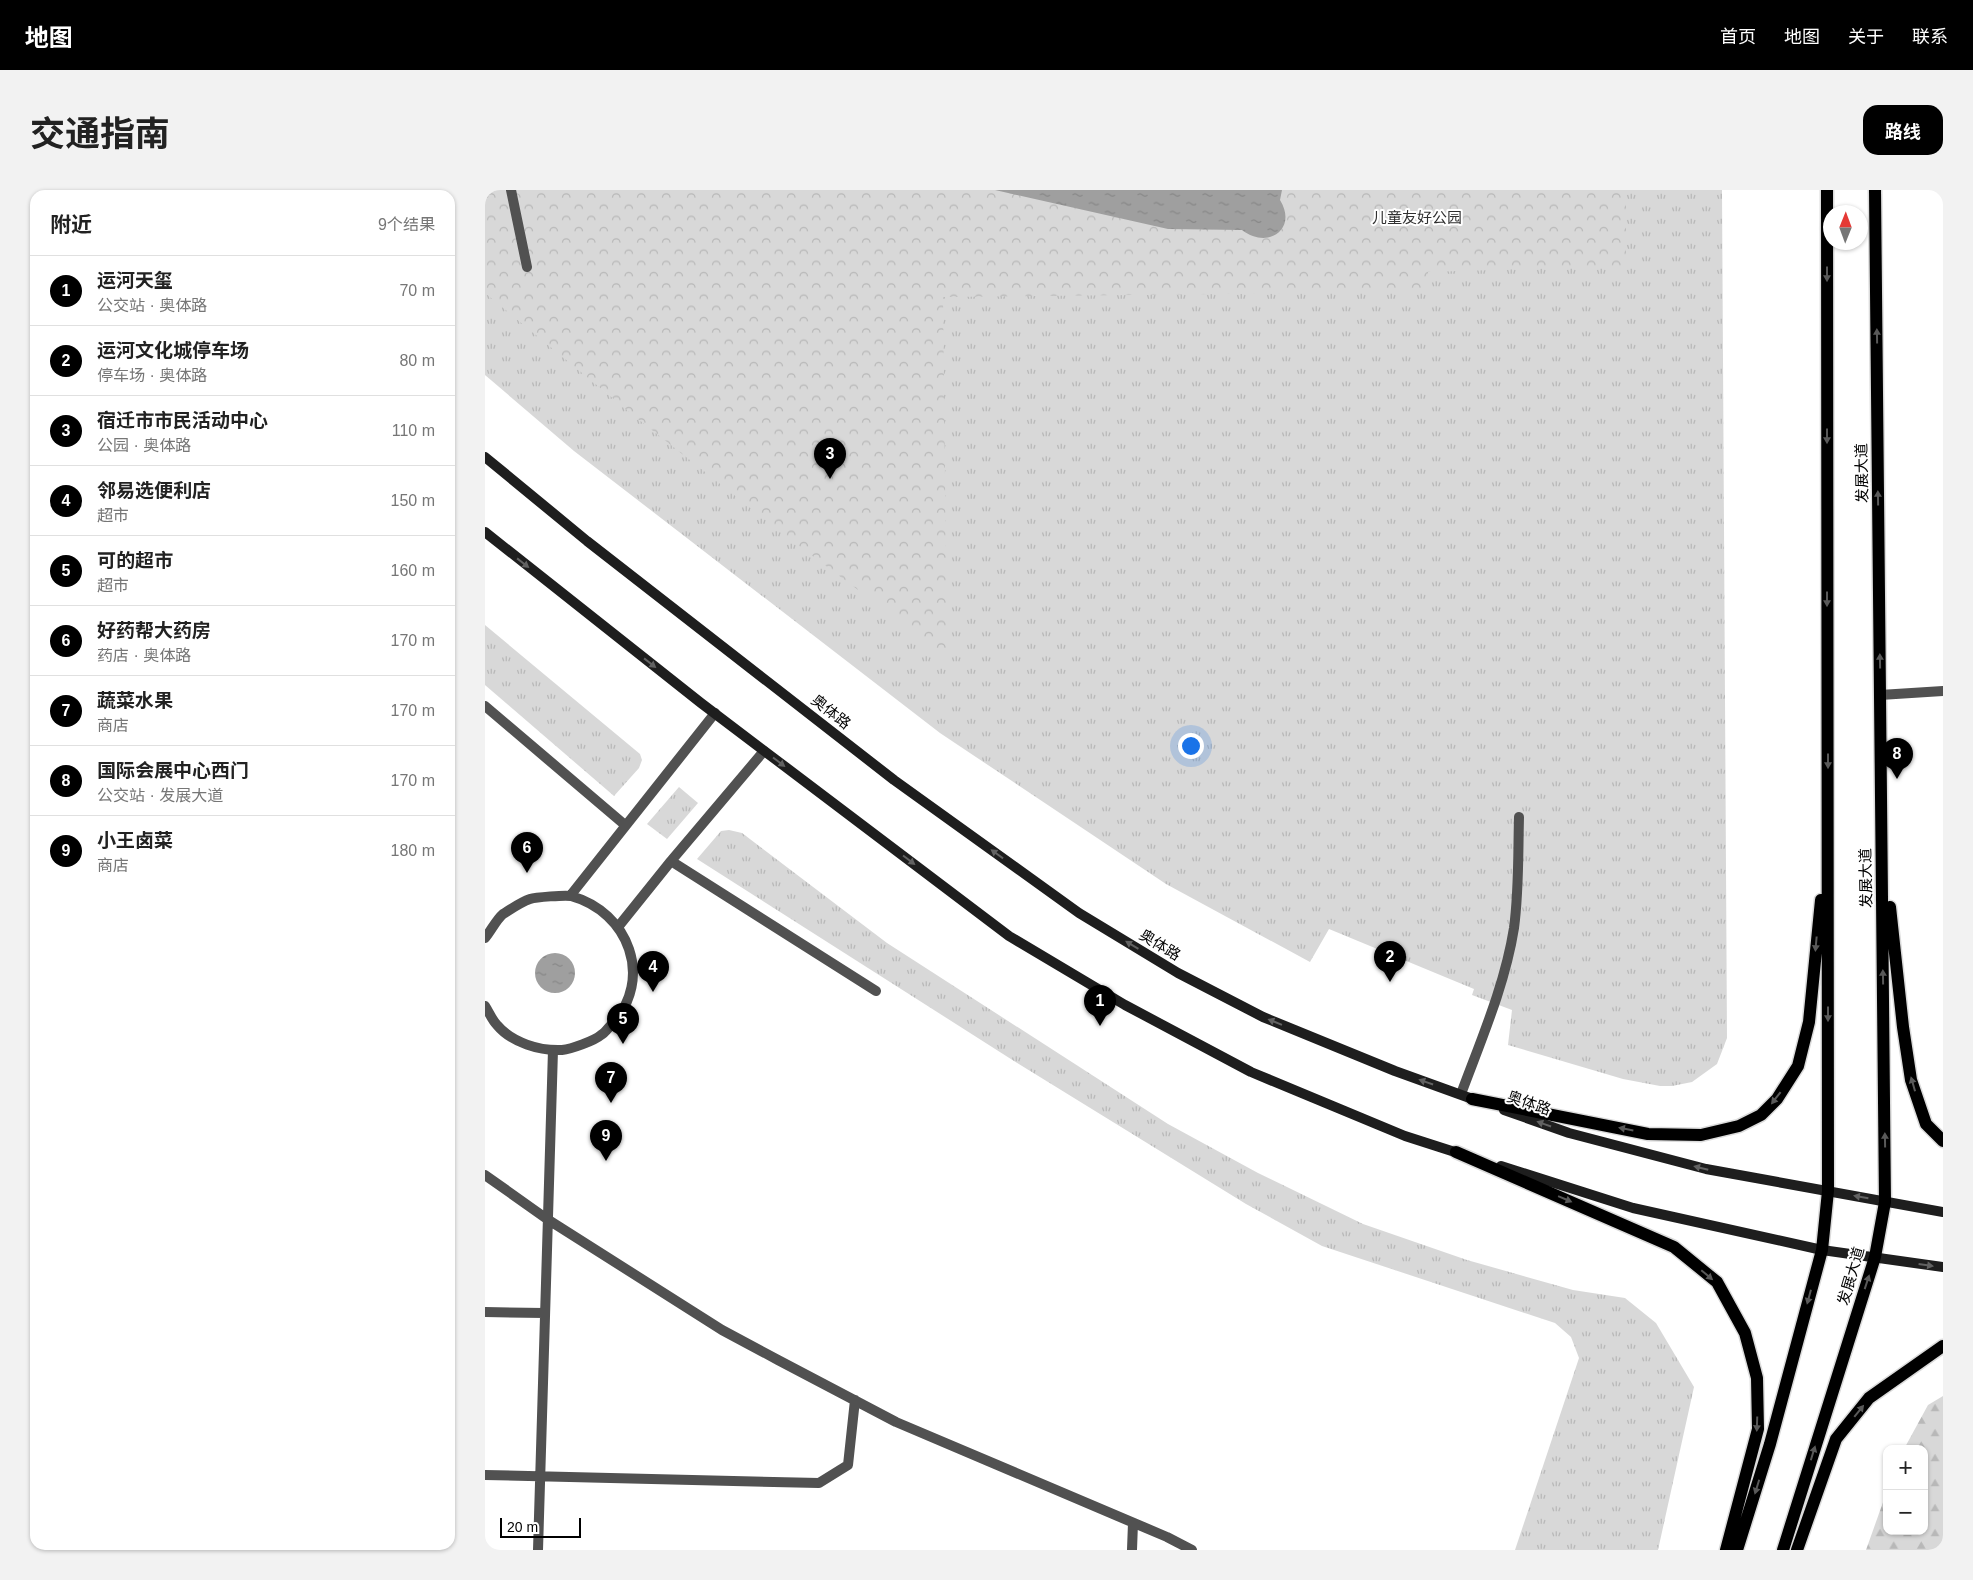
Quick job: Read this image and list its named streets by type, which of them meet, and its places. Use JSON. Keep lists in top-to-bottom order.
{
  "streets": {
    "main road": ["发展大道", "奥体路"]
  },
  "crossings": [
    ["发展大道", "奥体路"]
  ],
  "parks": ["儿童友好公园"],
  "scale_bar": "20 m",
  "north": "top",
  "page": {
    "header": "地图",
    "nav": [
      "首页",
      "地图",
      "关于",
      "联系"
    ],
    "title": "交通指南",
    "buttons": "路线",
    "heading": ["附近", "9个结果"],
    "list": [
      {
        "mark": "1",
        "name": "运河天玺",
        "note": "公交站 · 奥体路",
        "value": "70 m"
      },
      {
        "mark": "2",
        "name": "运河文化城停车场",
        "note": "停车场 · 奥体路",
        "value": "80 m"
      },
      {
        "mark": "3",
        "name": "宿迁市市民活动中心",
        "note": "公园 · 奥体路",
        "value": "110 m"
      },
      {
        "mark": "4",
        "name": "邻易选便利店",
        "note": "超市",
        "value": "150 m"
      },
      {
        "mark": "5",
        "name": "可的超市",
        "note": "超市",
        "value": "160 m"
      },
      {
        "mark": "6",
        "name": "好药帮大药房",
        "note": "药店 · 奥体路",
        "value": "170 m"
      },
      {
        "mark": "7",
        "name": "蔬菜水果",
        "note": "商店",
        "value": "170 m"
      },
      {
        "mark": "8",
        "name": "国际会展中心西门",
        "note": "公交站 · 发展大道",
        "value": "170 m"
      },
      {
        "mark": "9",
        "name": "小王卤菜",
        "note": "商店",
        "value": "180 m"
      }
    ],
    "pins": [
      "3",
      "8",
      "6",
      "2",
      "4",
      "1",
      "5",
      "7",
      "9"
    ],
    "map_buttons": ["+", "−"],
    "scale": "20 m"
  }
}
